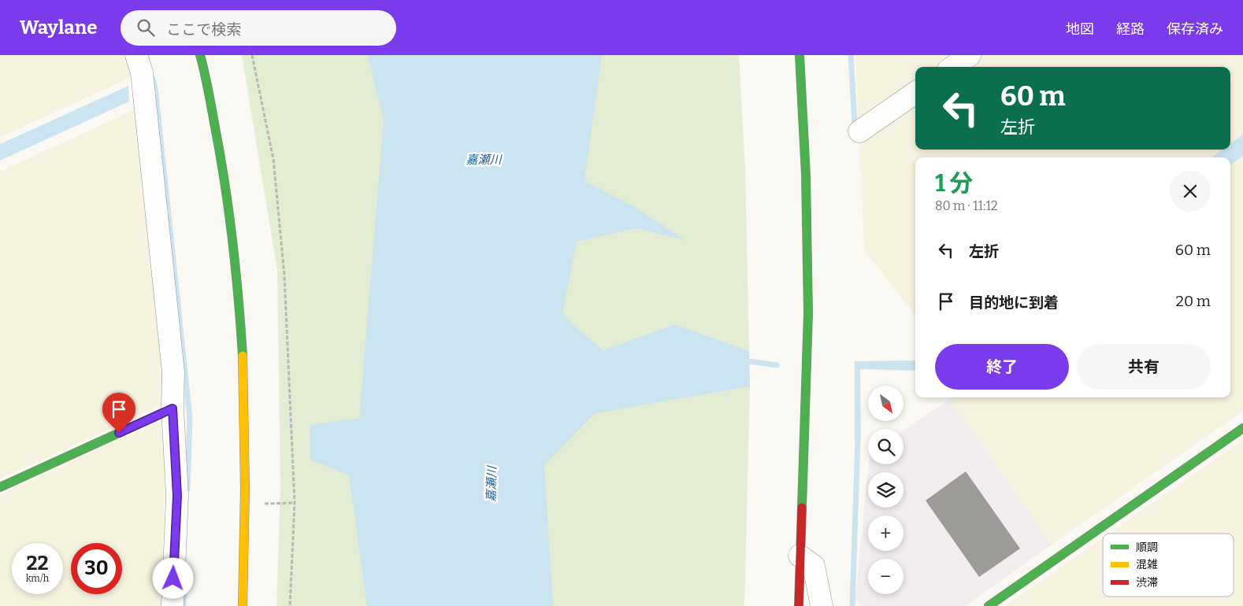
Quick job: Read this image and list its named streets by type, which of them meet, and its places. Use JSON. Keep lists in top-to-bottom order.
{
  "water": ["嘉瀬川"],
  "legend": ["順調", "混雑", "渋滞"],
  "north": "bottom right",
  "page": {
    "header": "Waylane",
    "search": "ここで検索",
    "nav": ["地図", "経路", "保存済み"],
    "turn": ["60 m", "左折"],
    "heading": ["1 分", "80 m · 11:12"],
    "list": [
      {
        "name": "左折",
        "value": "60 m"
      },
      {
        "name": "目的地に到着",
        "value": "20 m"
      }
    ],
    "buttons": ["終了", "共有"],
    "map_buttons": ["+", "−"],
    "speed": "22 km/h",
    "limit": "30"
  }
}
